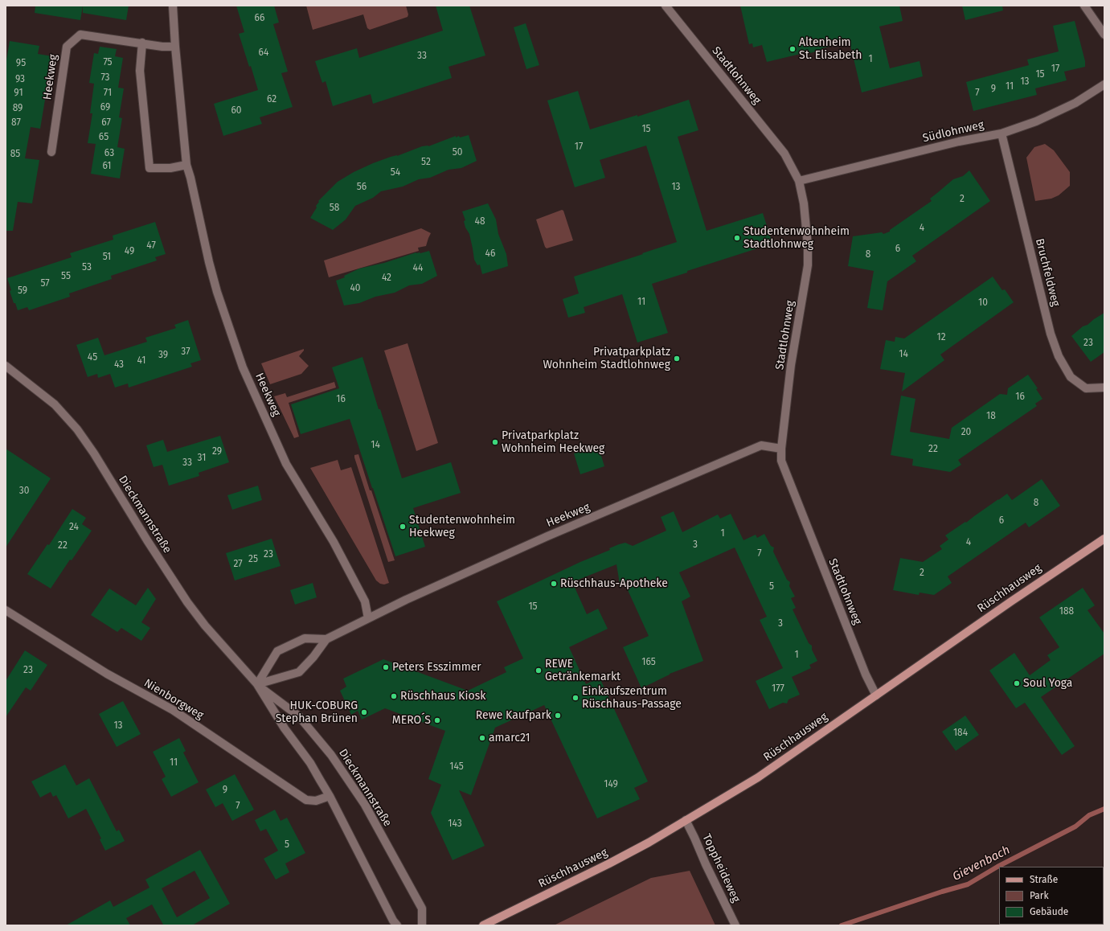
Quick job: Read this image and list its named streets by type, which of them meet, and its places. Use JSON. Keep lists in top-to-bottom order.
{
  "streets": {
    "main road": ["Rüschhausweg"],
    "street": [
      "Stadtlohnweg",
      "Heekweg",
      "Südlohnweg",
      "Bruchfeldweg",
      "Dieckmannstraße",
      "Nienborgweg",
      "Toppheideweg"
    ]
  },
  "crossings": [
    ["Stadtlohnweg", "Heekweg"],
    ["Stadtlohnweg", "Südlohnweg"],
    ["Stadtlohnweg", "Rüschhausweg"],
    ["Heekweg", "Dieckmannstraße"],
    ["Südlohnweg", "Bruchfeldweg"],
    ["Dieckmannstraße", "Nienborgweg"],
    ["Rüschhausweg", "Toppheideweg"]
  ],
  "water": ["Gievenbach"],
  "places": [
    "Altenheim St. Elisabeth",
    "Studentenwohnheim Stadtlohnweg",
    "Privatparkplatz Wohnheim Stadtlohnweg",
    "Privatparkplatz Wohnheim Heekweg",
    "Studentenwohnheim Heekweg",
    "Rüschhaus-Apotheke",
    "Peters Esszimmer",
    "REWE Getränkemarkt",
    "Soul Yoga",
    "Rüschhaus Kiosk",
    "Einkaufszentrum Rüschhaus-Passage",
    "HUK-COBURG Stephan Brünen",
    "Rewe Kaufpark",
    "MERO´S",
    "amarc21"
  ],
  "house_numbers": [
    "66",
    "64",
    "33",
    "1",
    "75",
    "95",
    "17",
    "15",
    "73",
    "93",
    "13",
    "11",
    "9",
    "91",
    "71",
    "7",
    "62",
    "69",
    "89",
    "60",
    "87",
    "67",
    "15",
    "65",
    "17",
    "50",
    "63",
    "85",
    "52",
    "61",
    "54",
    "56",
    "13",
    "2",
    "58",
    "48",
    "4",
    "47",
    "6",
    "49",
    "46",
    "8",
    "51",
    "53",
    "44",
    "55",
    "42",
    "57",
    "40",
    "59",
    "11",
    "10",
    "12",
    "23",
    "37",
    "14",
    "39",
    "45",
    "41",
    "43",
    "16",
    "16",
    "18",
    "20",
    "14",
    "22",
    "29",
    "31",
    "33",
    "30",
    "8",
    "6",
    "24",
    "1",
    "4",
    "3",
    "22",
    "7",
    "23",
    "25",
    "27",
    "2",
    "5",
    "15",
    "188",
    "3",
    "1",
    "165",
    "23",
    "177",
    "13",
    "184",
    "11",
    "145",
    "149",
    "9",
    "7",
    "143",
    "5"
  ],
  "legend": ["Straße", "Park", "Gebäude"]
}
